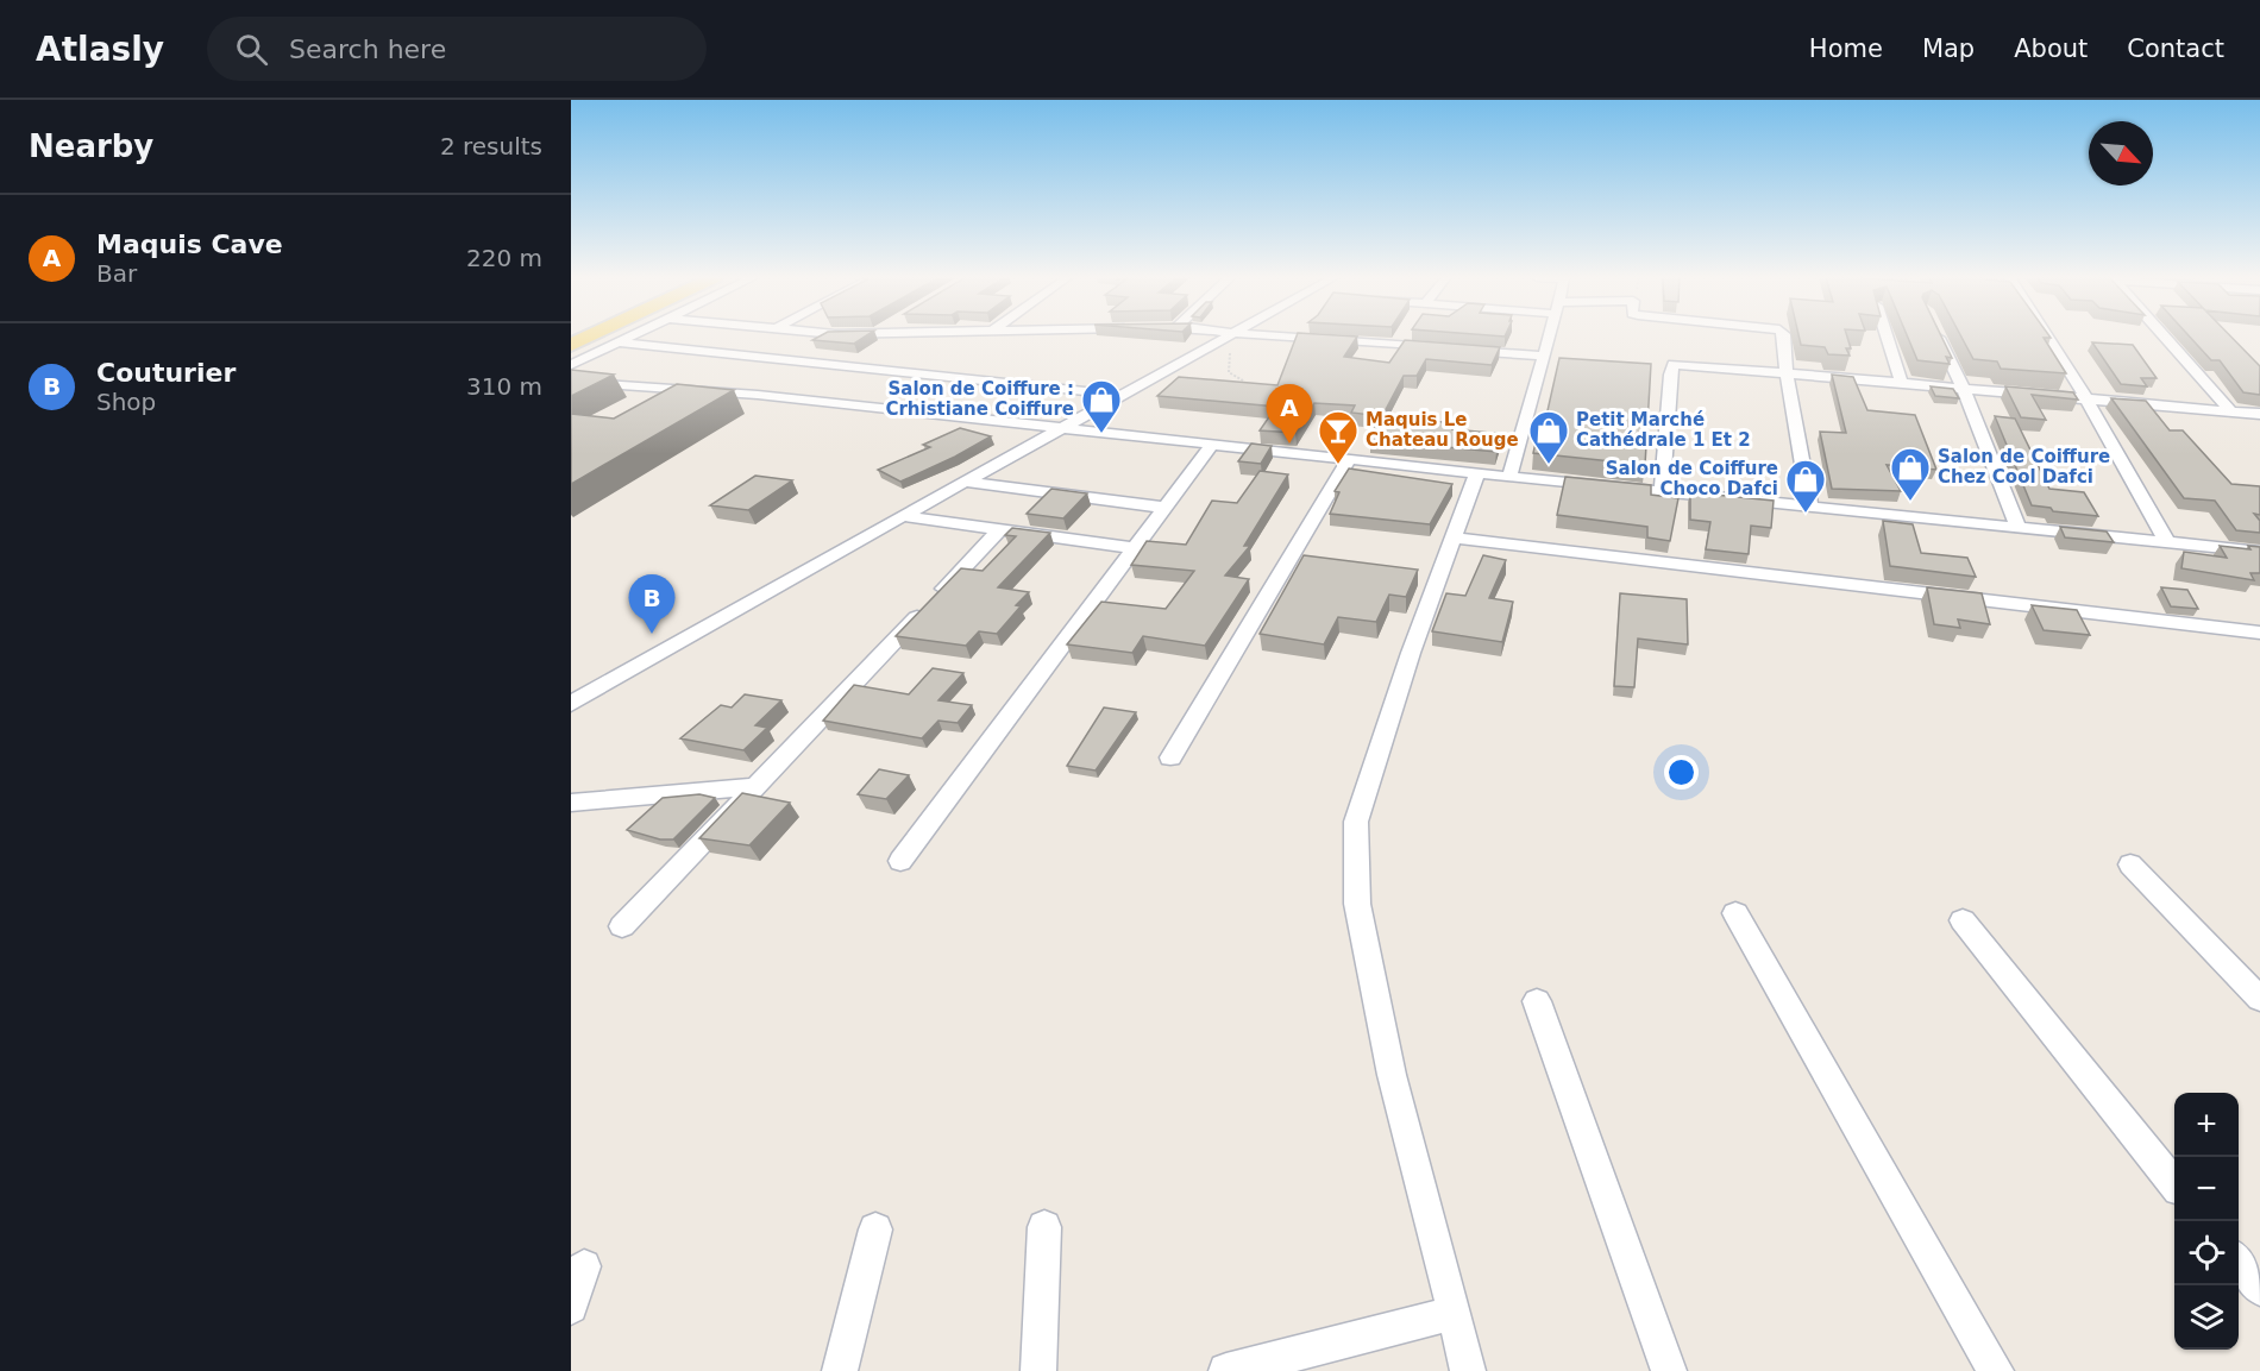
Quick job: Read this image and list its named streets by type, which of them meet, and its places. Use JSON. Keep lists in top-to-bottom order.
{
  "places": {
    "shop": [
      "Salon de Coiffure : Crhistiane Coiffure",
      "Petit Marché Cathédrale 1 Et 2",
      "Salon de Coiffure Chez Cool Dafci",
      "Salon de Coiffure Choco Dafci"
    ],
    "bar": ["Maquis Le Chateau Rouge"]
  },
  "north": "bottom right",
  "page": {
    "header": "Atlasly",
    "search": "Search here",
    "nav": [
      "Home",
      "Map",
      "About",
      "Contact"
    ],
    "heading": ["Nearby", "2 results"],
    "list": [
      {
        "mark": "A",
        "name": "Maquis Cave",
        "note": "Bar",
        "value": "220 m"
      },
      {
        "mark": "B",
        "name": "Couturier",
        "note": "Shop",
        "value": "310 m"
      }
    ],
    "pins": ["A", "B"],
    "map_buttons": ["+", "−"]
  }
}
